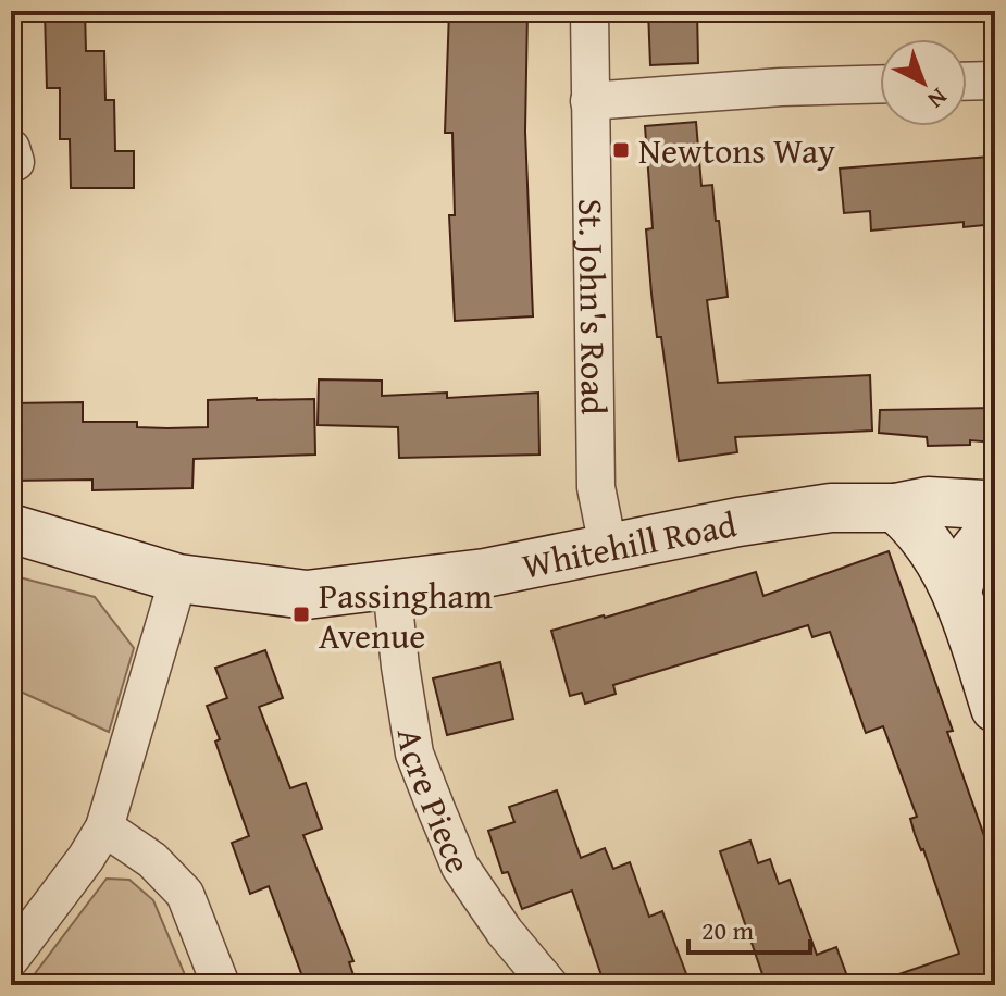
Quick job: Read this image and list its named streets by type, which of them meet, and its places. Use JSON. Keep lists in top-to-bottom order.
{
  "streets": {
    "street": ["St. John's Road", "Whitehill Road", "Acre Piece"]
  },
  "crossings": [
    ["St. John's Road", "Whitehill Road"],
    ["Whitehill Road", "Acre Piece"]
  ],
  "places": {
    "transit": ["Newtons Way", "Passingham Avenue"]
  },
  "scale_bar": "20 m",
  "north": "bottom right"
}
